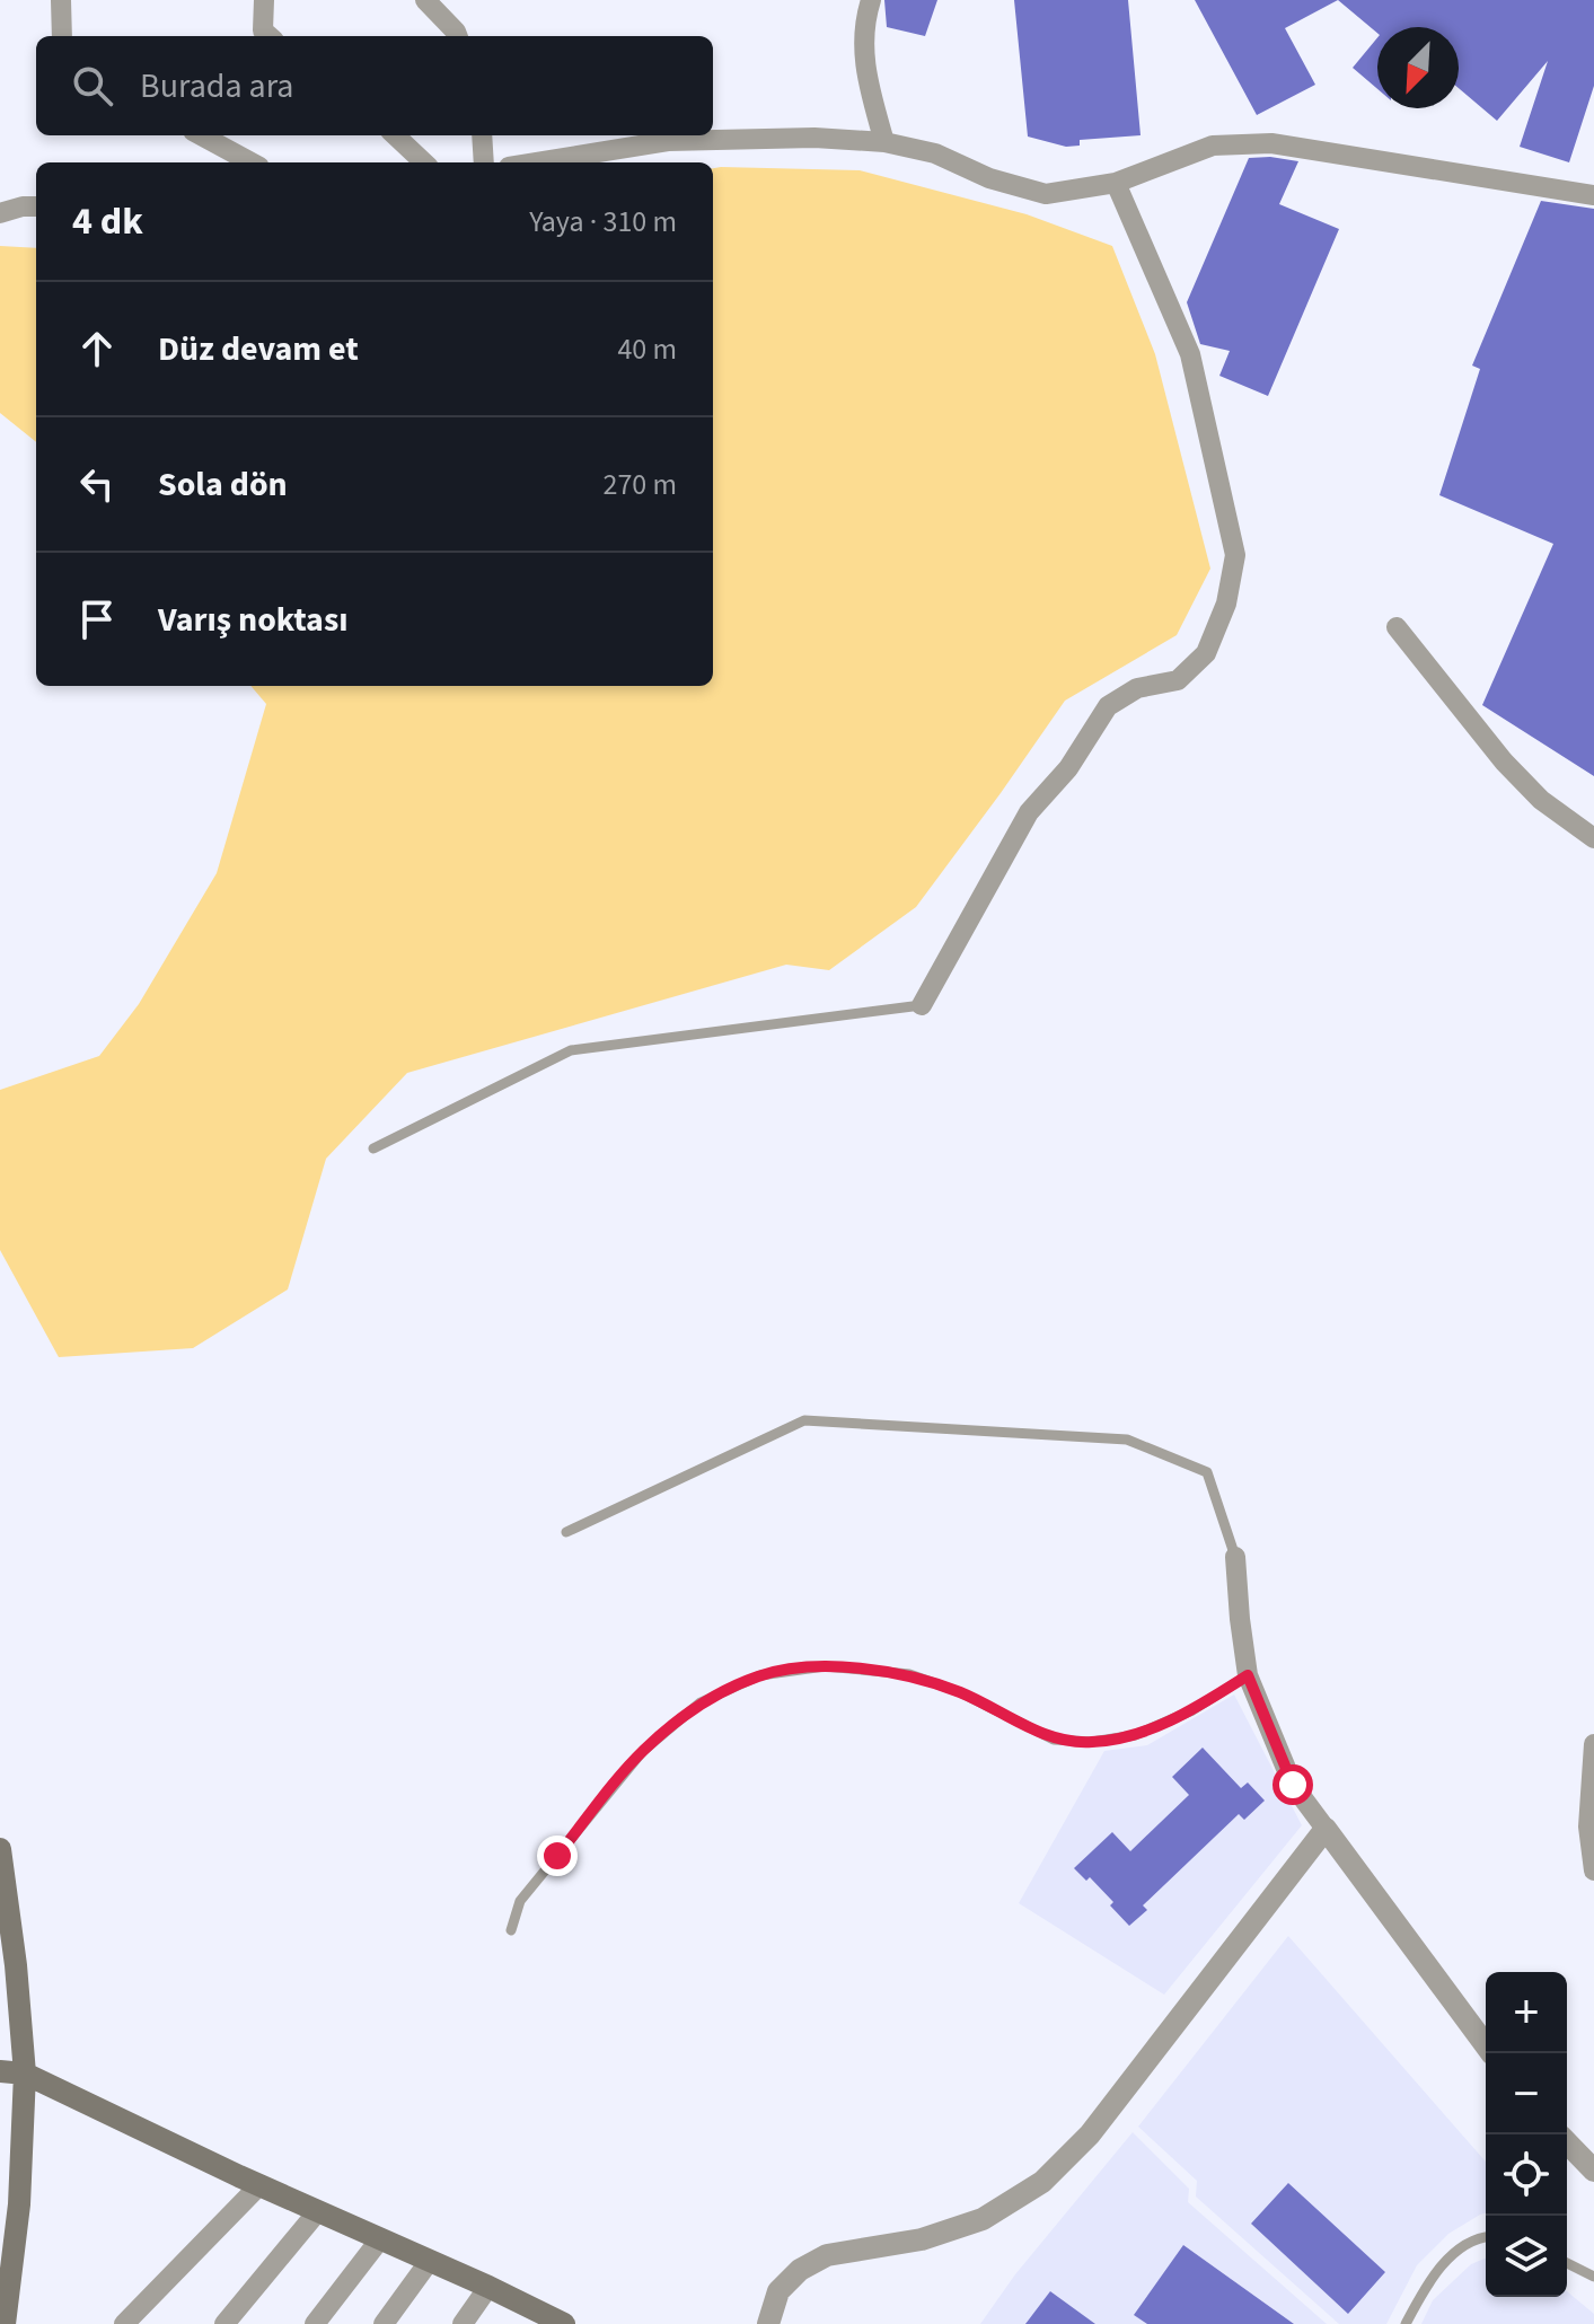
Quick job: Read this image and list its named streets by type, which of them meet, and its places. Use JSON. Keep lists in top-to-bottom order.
{
  "north": "bottom left",
  "page": {
    "search": "Burada ara",
    "heading": ["4 dk", "Yaya · 310 m"],
    "list": [
      ["Düz devam et", "40 m"],
      ["Sola dön", "270 m"],
      "Varış noktası"
    ],
    "map_buttons": ["+", "−"]
  }
}
